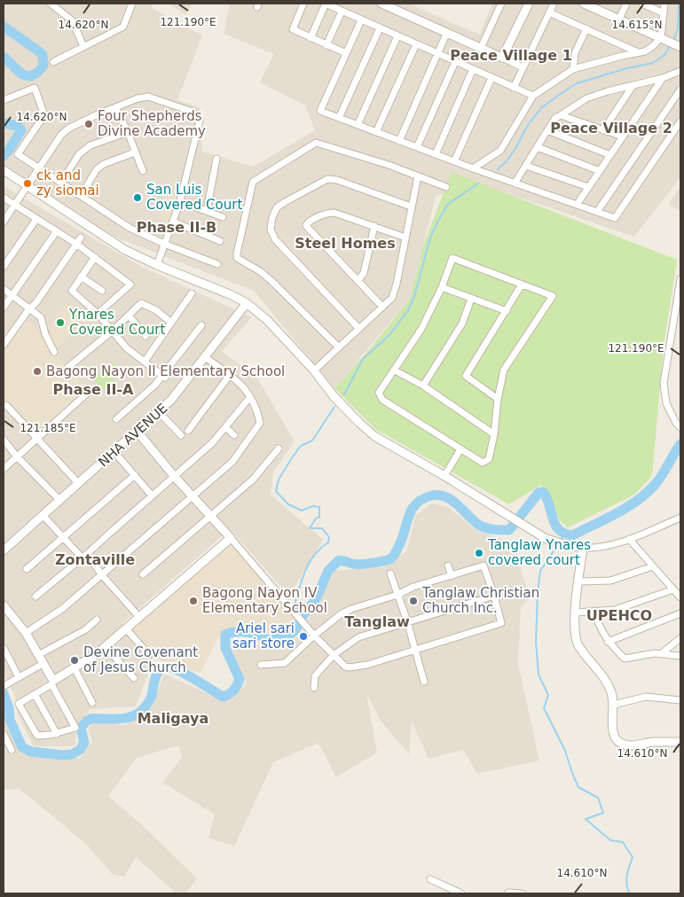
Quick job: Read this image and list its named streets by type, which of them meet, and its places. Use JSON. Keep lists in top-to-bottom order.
{
  "streets": {
    "street": ["NHA AVENUE"]
  },
  "districts": [
    "Peace Village 1",
    "Peace Village 2",
    "Phase II-B",
    "Steel Homes",
    "Phase II-A",
    "Zontaville",
    "UPEHCO",
    "Tanglaw",
    "Maligaya"
  ],
  "places": [
    "Four Shepherds Divine Academy",
    "ck and zy siomai",
    "San Luis Covered Court",
    "Ynares Covered Court",
    "Bagong Nayon II Elementary School",
    "Tanglaw Ynares covered court",
    "Bagong Nayon IV Elementary School",
    "Tanglaw Christian Church Inc.",
    "Ariel sari sari store",
    "Devine Covenant of Jesus Church"
  ],
  "coordinates": [
    "121.190°E",
    "14.620°N",
    "14.615°N",
    "121.185°E",
    "14.610°N"
  ]
}
